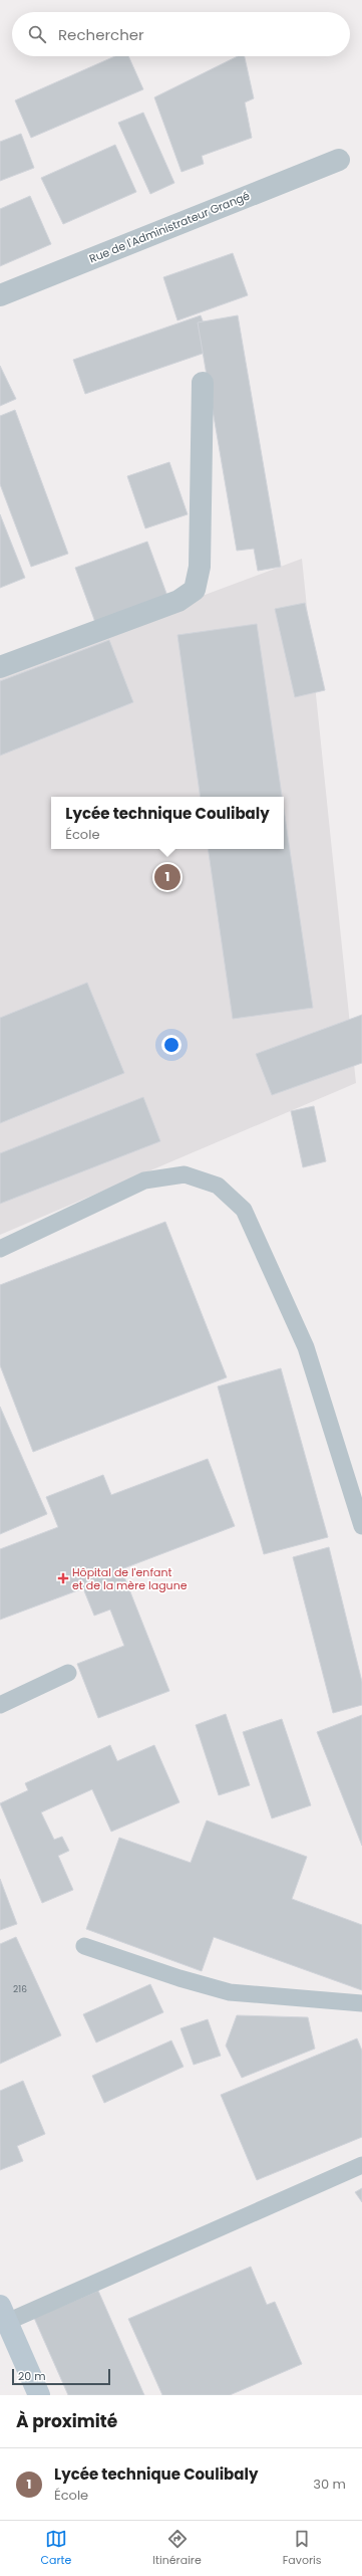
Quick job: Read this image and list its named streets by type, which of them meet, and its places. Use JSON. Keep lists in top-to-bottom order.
{
  "streets": {
    "street": ["Rue de l'Administrateur Grangé"]
  },
  "places": {
    "health": ["Hôpital de l'enfant et de la mère lagune"]
  },
  "house_numbers": ["216"],
  "scale_bar": "20 m",
  "page": {
    "search": "Rechercher",
    "popup": ["Lycée technique Coulibaly", "École"],
    "pins": "1",
    "scale": "20 m",
    "heading": "À proximité",
    "list": [
      {
        "mark": "1",
        "name": "Lycée technique Coulibaly",
        "note": "École",
        "value": "30 m"
      }
    ],
    "nav": ["Carte", "Itinéraire", "Favoris"]
  }
}
